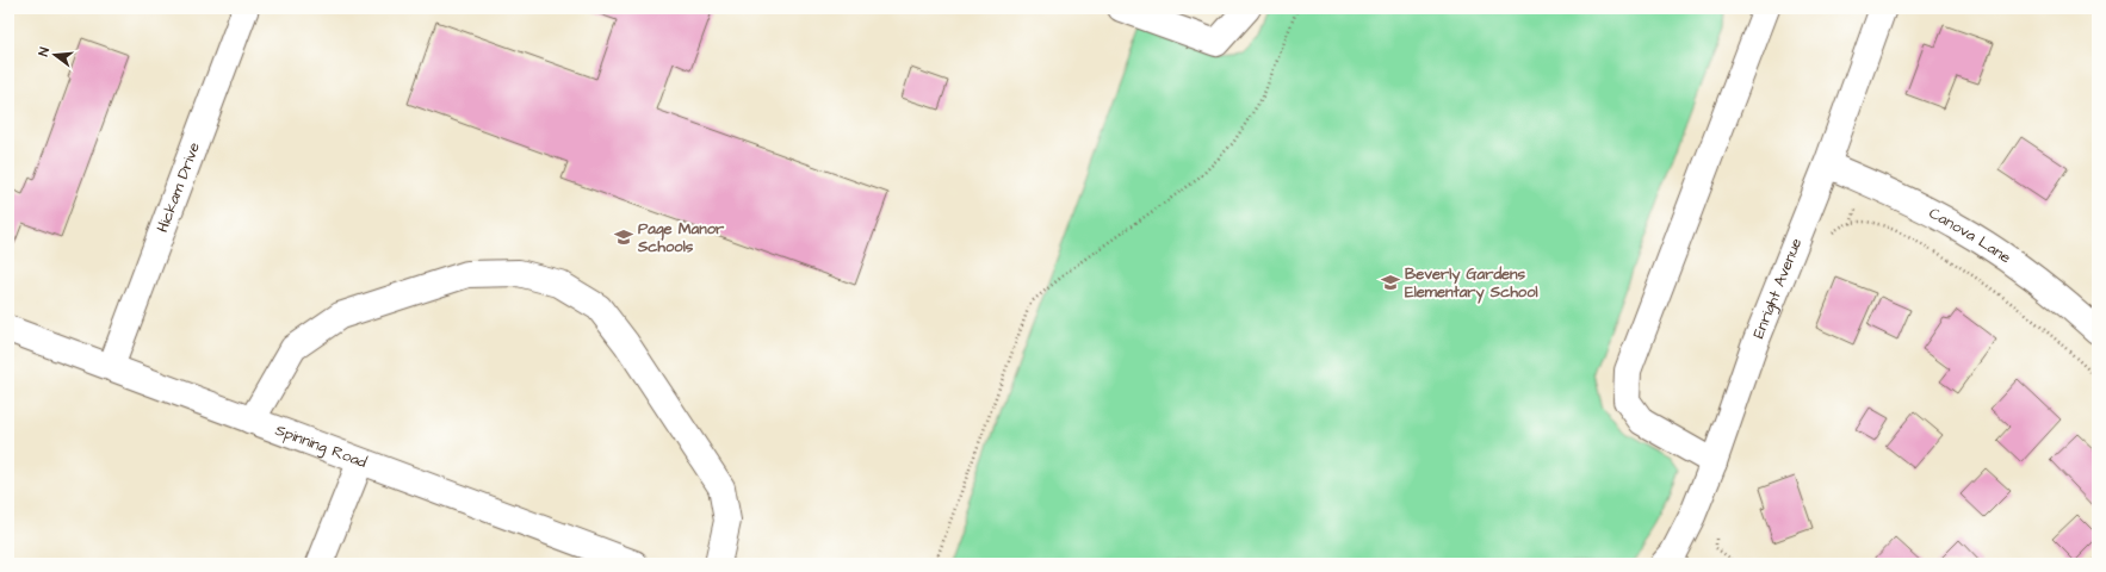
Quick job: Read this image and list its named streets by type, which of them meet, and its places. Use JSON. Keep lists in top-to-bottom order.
{
  "streets": {
    "street": [
      "Hickam Drive",
      "Canova Lane",
      "Enright Avenue",
      "Spinning Road"
    ]
  },
  "crossings": [
    ["Hickam Drive", "Spinning Road"],
    ["Canova Lane", "Enright Avenue"]
  ],
  "places": {
    "school or university": ["Page Manor Schools", "Beverly Gardens Elementary School"]
  },
  "north": "left"
}
